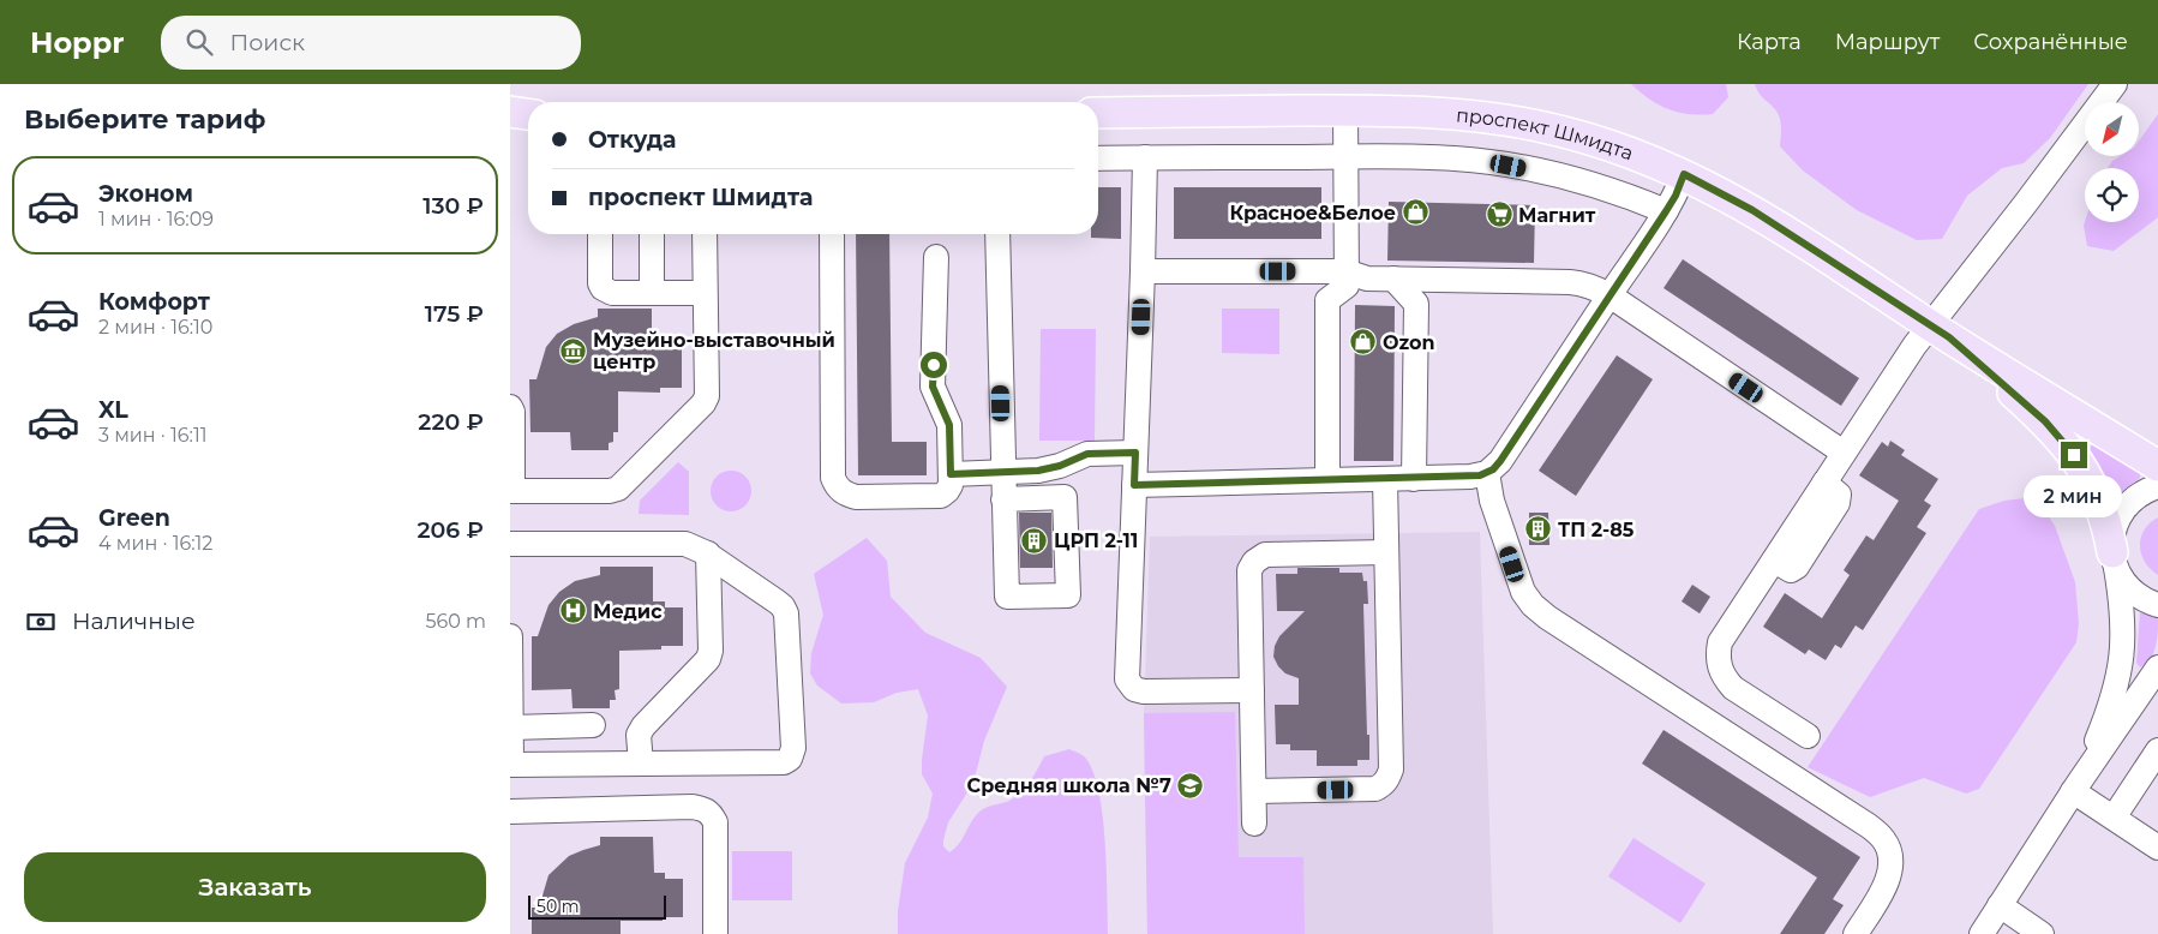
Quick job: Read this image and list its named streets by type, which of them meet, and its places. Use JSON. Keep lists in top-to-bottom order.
{
  "streets": {
    "main road": ["проспект Шмидта"]
  },
  "places": {
    "shop": ["Красное&Белое", "Ozon"],
    "supermarket": ["Магнит"],
    "museum": ["Музейно-выставочный центр"],
    "building": ["ТП 2-85", "ЦРП 2-11"],
    "hospital": ["Медис"],
    "school or university": ["Средняя школа №7"]
  },
  "scale_bar": "50 m",
  "north": "bottom left",
  "page": {
    "header": "Hoppr",
    "search": "Поиск",
    "nav": ["Карта", "Маршрут", "Сохранённые"],
    "heading": "Выберите тариф",
    "banner": ["Откуда", "проспект Шмидта"],
    "list": [
      {
        "name": "Эконом",
        "note": "1 мин · 16:09",
        "value": "130 ₽"
      },
      {
        "name": "Комфорт",
        "note": "2 мин · 16:10",
        "value": "175 ₽"
      },
      {
        "name": "XL",
        "note": "3 мин · 16:11",
        "value": "220 ₽"
      },
      {
        "name": "Green",
        "note": "4 мин · 16:12",
        "value": "206 ₽"
      }
    ],
    "bubble": "2 мин",
    "pay": ["Наличные", "560 m"],
    "buttons": "Заказать",
    "scale": "50 m"
  }
}
